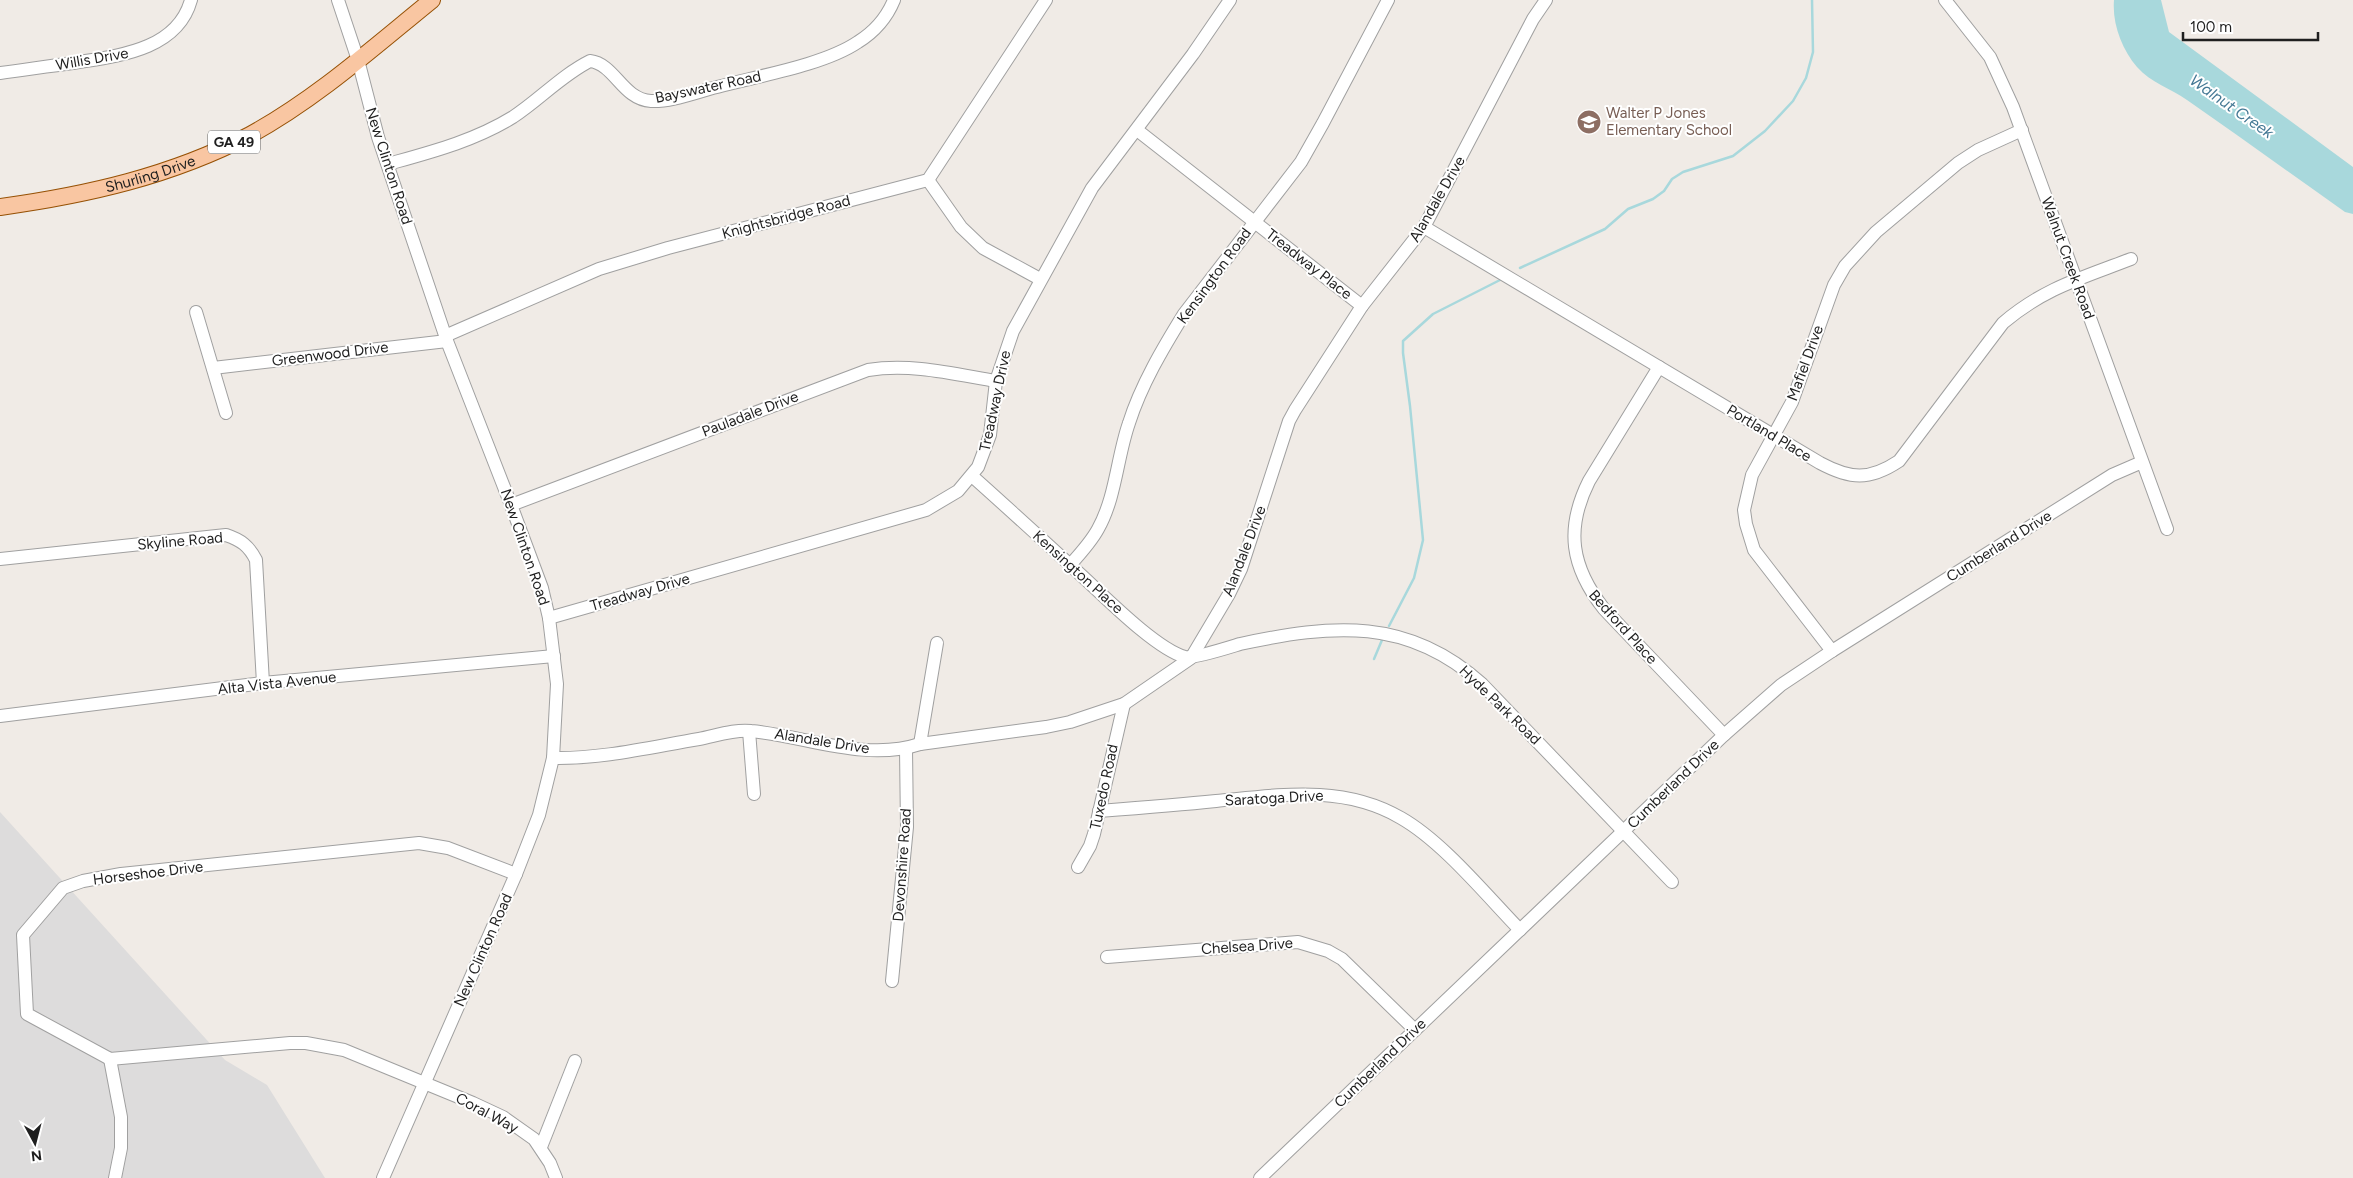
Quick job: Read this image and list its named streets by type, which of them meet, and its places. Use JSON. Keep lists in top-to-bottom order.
{
  "streets": {
    "main road": ["GA 49", "Shurling Drive"],
    "street": [
      "Willis Drive",
      "Bayswater Road",
      "New Clinton Road",
      "Alandale Drive",
      "Knightsbridge Road",
      "Walnut Creek Road",
      "Treadway Place",
      "Kensington Road",
      "Greenwood Drive",
      "Mafiel Drive",
      "Treadway Drive",
      "Pauladale Drive",
      "Portland Place",
      "Skyline Road",
      "Cumberland Drive",
      "Kensington Place",
      "Bedford Place",
      "Alta Vista Avenue",
      "Hyde Park Road",
      "Tuxedo Road",
      "Saratoga Drive",
      "Devonshire Road",
      "Horseshoe Drive",
      "Chelsea Drive",
      "Coral Way"
    ]
  },
  "crossings": [
    ["Bayswater Road", "New Clinton Road"],
    ["New Clinton Road", "Shurling Drive"],
    ["New Clinton Road", "Alandale Drive"],
    ["New Clinton Road", "Knightsbridge Road"],
    ["New Clinton Road", "Greenwood Drive"],
    ["New Clinton Road", "Treadway Drive"],
    ["New Clinton Road", "Pauladale Drive"],
    ["New Clinton Road", "Alta Vista Avenue"],
    ["New Clinton Road", "Horseshoe Drive"],
    ["New Clinton Road", "Coral Way"],
    ["Alandale Drive", "Treadway Place"],
    ["Alandale Drive", "Portland Place"],
    ["Alandale Drive", "Kensington Place"],
    ["Alandale Drive", "Hyde Park Road"],
    ["Alandale Drive", "Tuxedo Road"],
    ["Alandale Drive", "Devonshire Road"],
    ["Knightsbridge Road", "Greenwood Drive"],
    ["Walnut Creek Road", "Mafiel Drive"],
    ["Walnut Creek Road", "Portland Place"],
    ["Walnut Creek Road", "Cumberland Drive"],
    ["Treadway Place", "Kensington Road"],
    ["Treadway Place", "Treadway Drive"],
    ["Kensington Road", "Kensington Place"],
    ["Mafiel Drive", "Portland Place"],
    ["Mafiel Drive", "Cumberland Drive"],
    ["Treadway Drive", "Pauladale Drive"],
    ["Treadway Drive", "Kensington Place"],
    ["Portland Place", "Bedford Place"],
    ["Skyline Road", "Alta Vista Avenue"],
    ["Cumberland Drive", "Bedford Place"],
    ["Cumberland Drive", "Hyde Park Road"],
    ["Cumberland Drive", "Saratoga Drive"],
    ["Cumberland Drive", "Chelsea Drive"],
    ["Kensington Place", "Hyde Park Road"],
    ["Tuxedo Road", "Saratoga Drive"]
  ],
  "water": ["Walnut Creek"],
  "places": {
    "school or university": ["Walter P Jones Elementary School"]
  },
  "scale_bar": "100 m",
  "north": "bottom"
}
